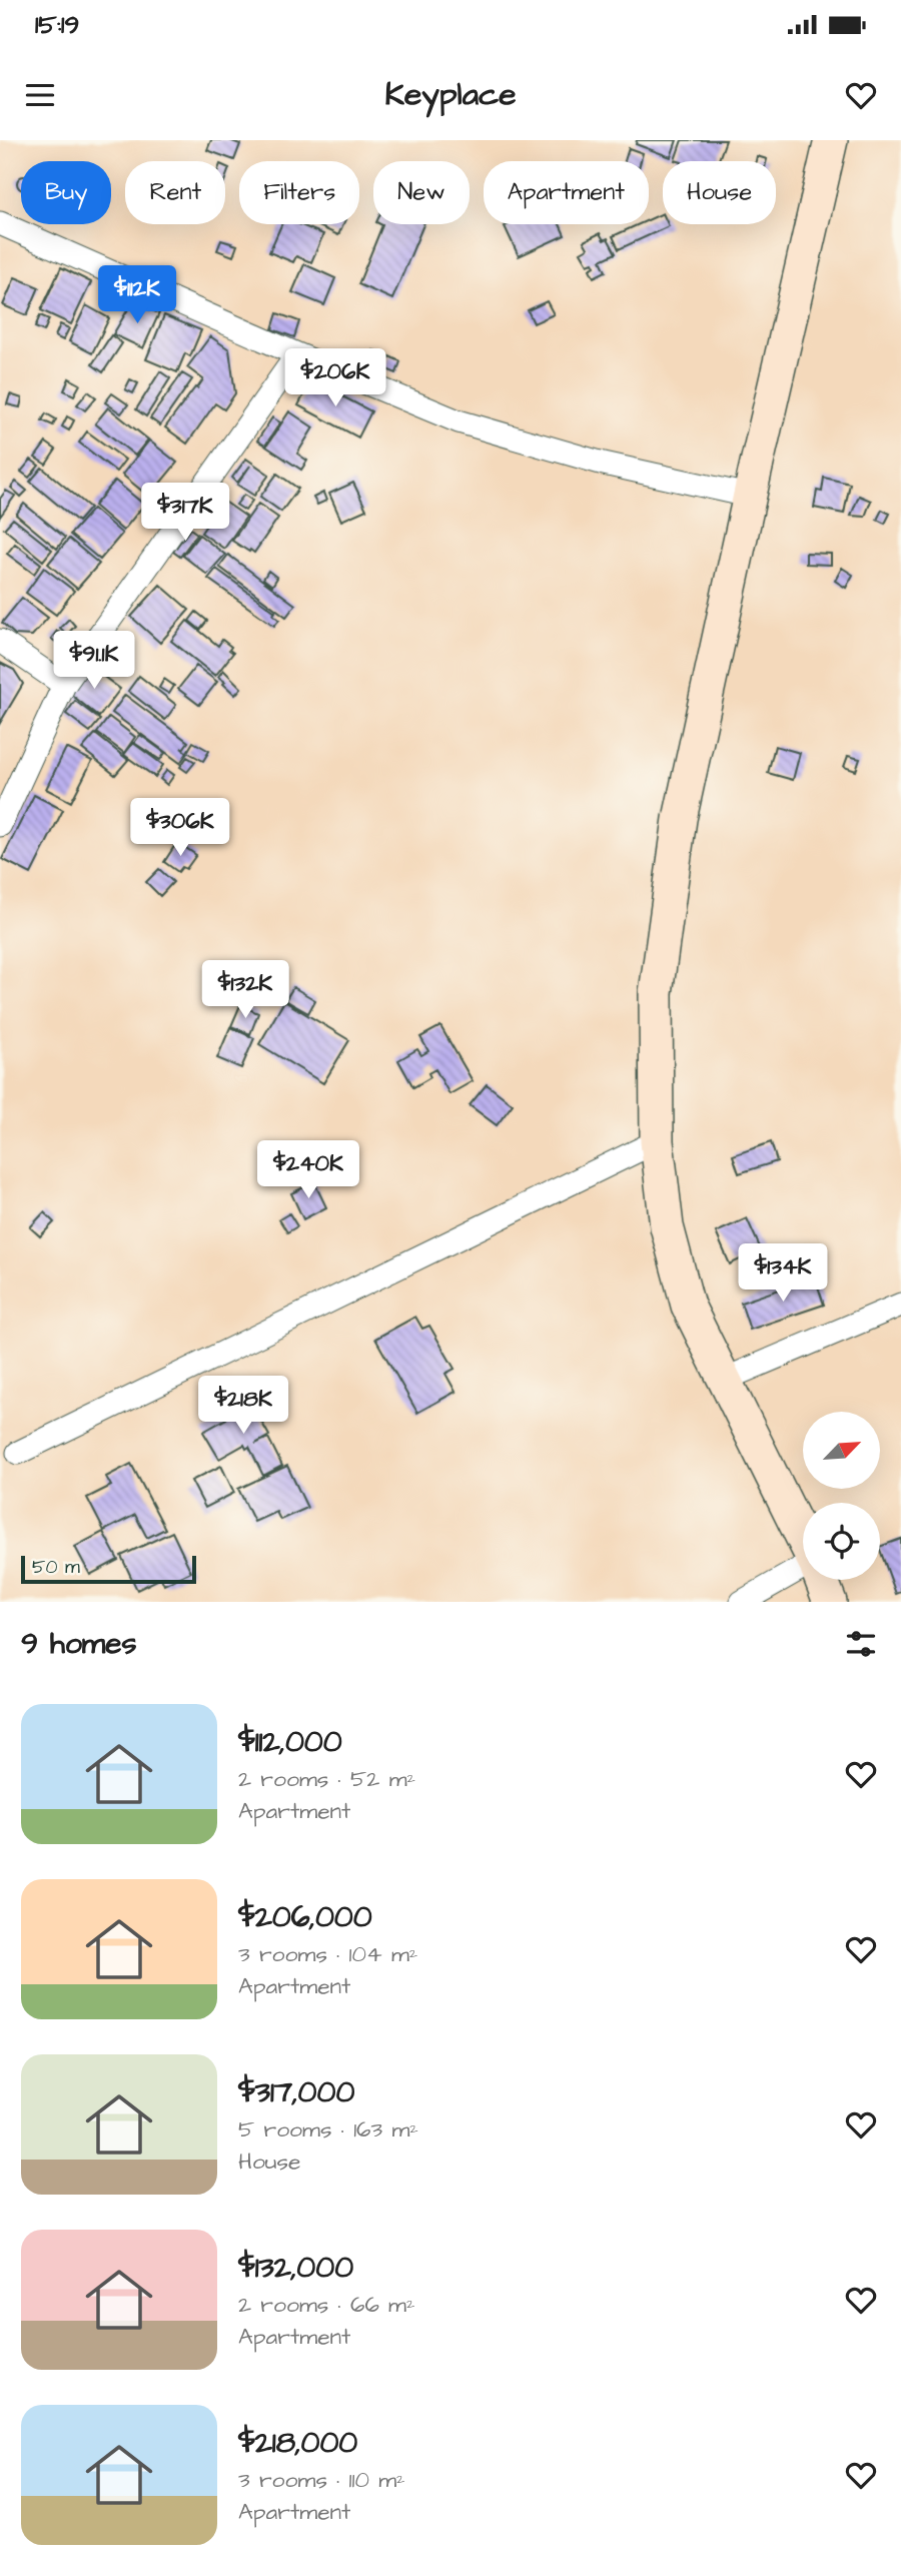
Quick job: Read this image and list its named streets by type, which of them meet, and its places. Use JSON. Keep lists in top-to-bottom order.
{
  "scale_bar": "50 m",
  "north": "top right",
  "page": {
    "status": "15:19",
    "header": "Keyplace",
    "chip": [
      "Buy",
      "Rent",
      "Filters",
      "New",
      "Apartment",
      "House"
    ],
    "price": [
      "$112K",
      "$206K",
      "$317K",
      "$91.1K",
      "$306K",
      "$132K",
      "$240K",
      "$134K",
      "$218K"
    ],
    "scale": "50 m",
    "heading": "9 homes",
    "list": [
      {
        "name": "$112,000",
        "note": "2 rooms · 52 m² · Apartment"
      },
      {
        "name": "$206,000",
        "note": "3 rooms · 104 m² · Apartment"
      },
      {
        "name": "$317,000",
        "note": "5 rooms · 163 m² · House"
      },
      {
        "name": "$132,000",
        "note": "2 rooms · 66 m² · Apartment"
      },
      {
        "name": "$218,000",
        "note": "3 rooms · 110 m² · Apartment"
      }
    ]
  }
}
